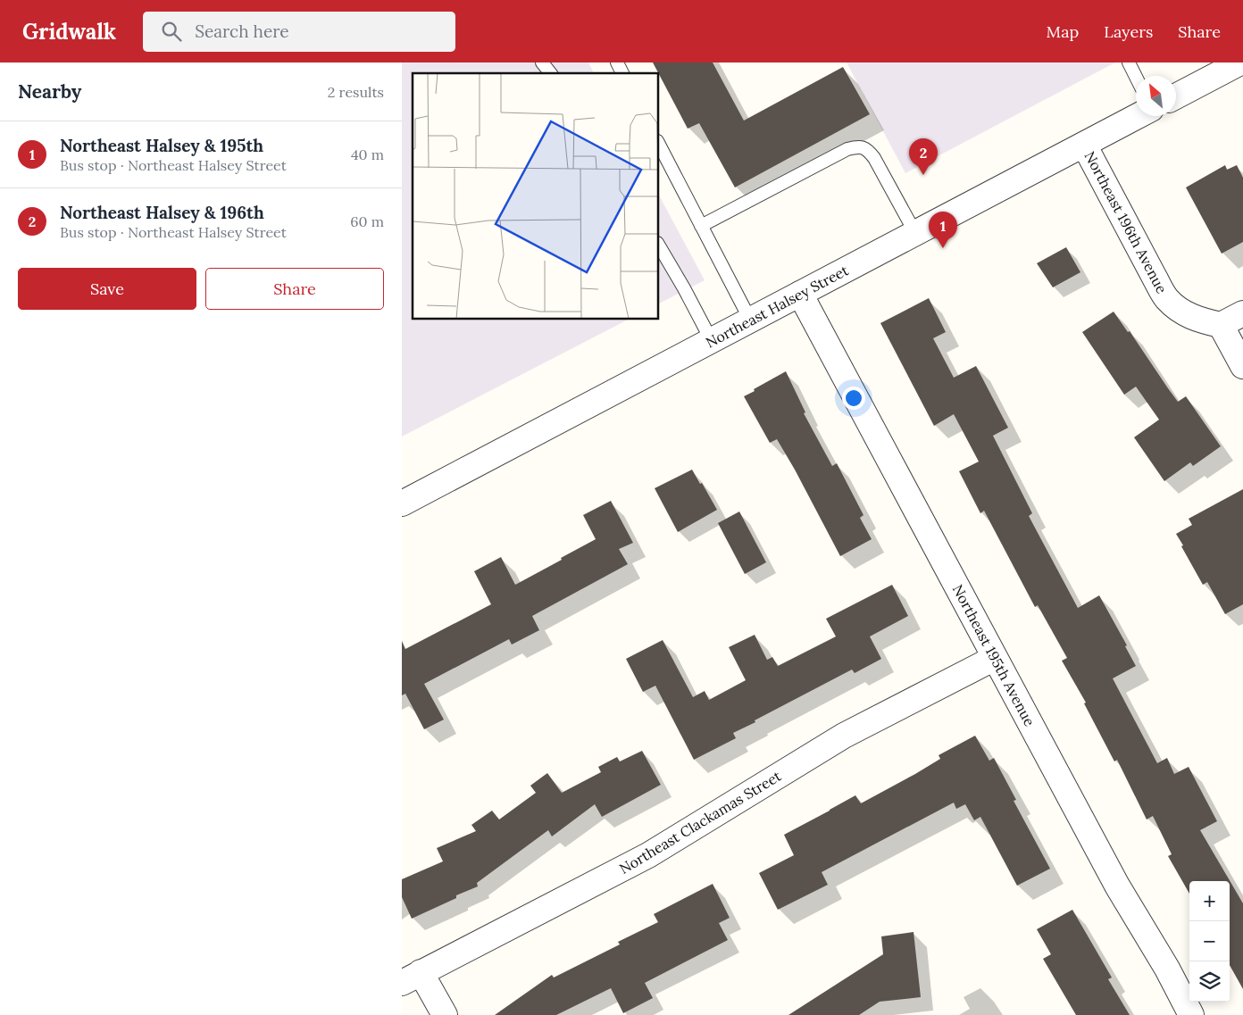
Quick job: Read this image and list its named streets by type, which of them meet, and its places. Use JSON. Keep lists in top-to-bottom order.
{
  "streets": {
    "street": [
      "Northeast 196th Avenue",
      "Northeast Halsey Street",
      "Northeast 195th Avenue",
      "Northeast Clackamas Street"
    ]
  },
  "crossings": [
    ["Northeast 196th Avenue", "Northeast Halsey Street"],
    ["Northeast Halsey Street", "Northeast 195th Avenue"],
    ["Northeast 195th Avenue", "Northeast Clackamas Street"]
  ],
  "north": "top left",
  "page": {
    "header": "Gridwalk",
    "search": "Search here",
    "nav": ["Map", "Layers", "Share"],
    "heading": ["Nearby", "2 results"],
    "list": [
      {
        "mark": "1",
        "name": "Northeast Halsey & 195th",
        "note": "Bus stop · Northeast Halsey Street",
        "value": "40 m"
      },
      {
        "mark": "2",
        "name": "Northeast Halsey & 196th",
        "note": "Bus stop · Northeast Halsey Street",
        "value": "60 m"
      }
    ],
    "pins": ["2", "1"],
    "buttons": ["Save", "Share"],
    "map_buttons": ["+", "−"]
  }
}
